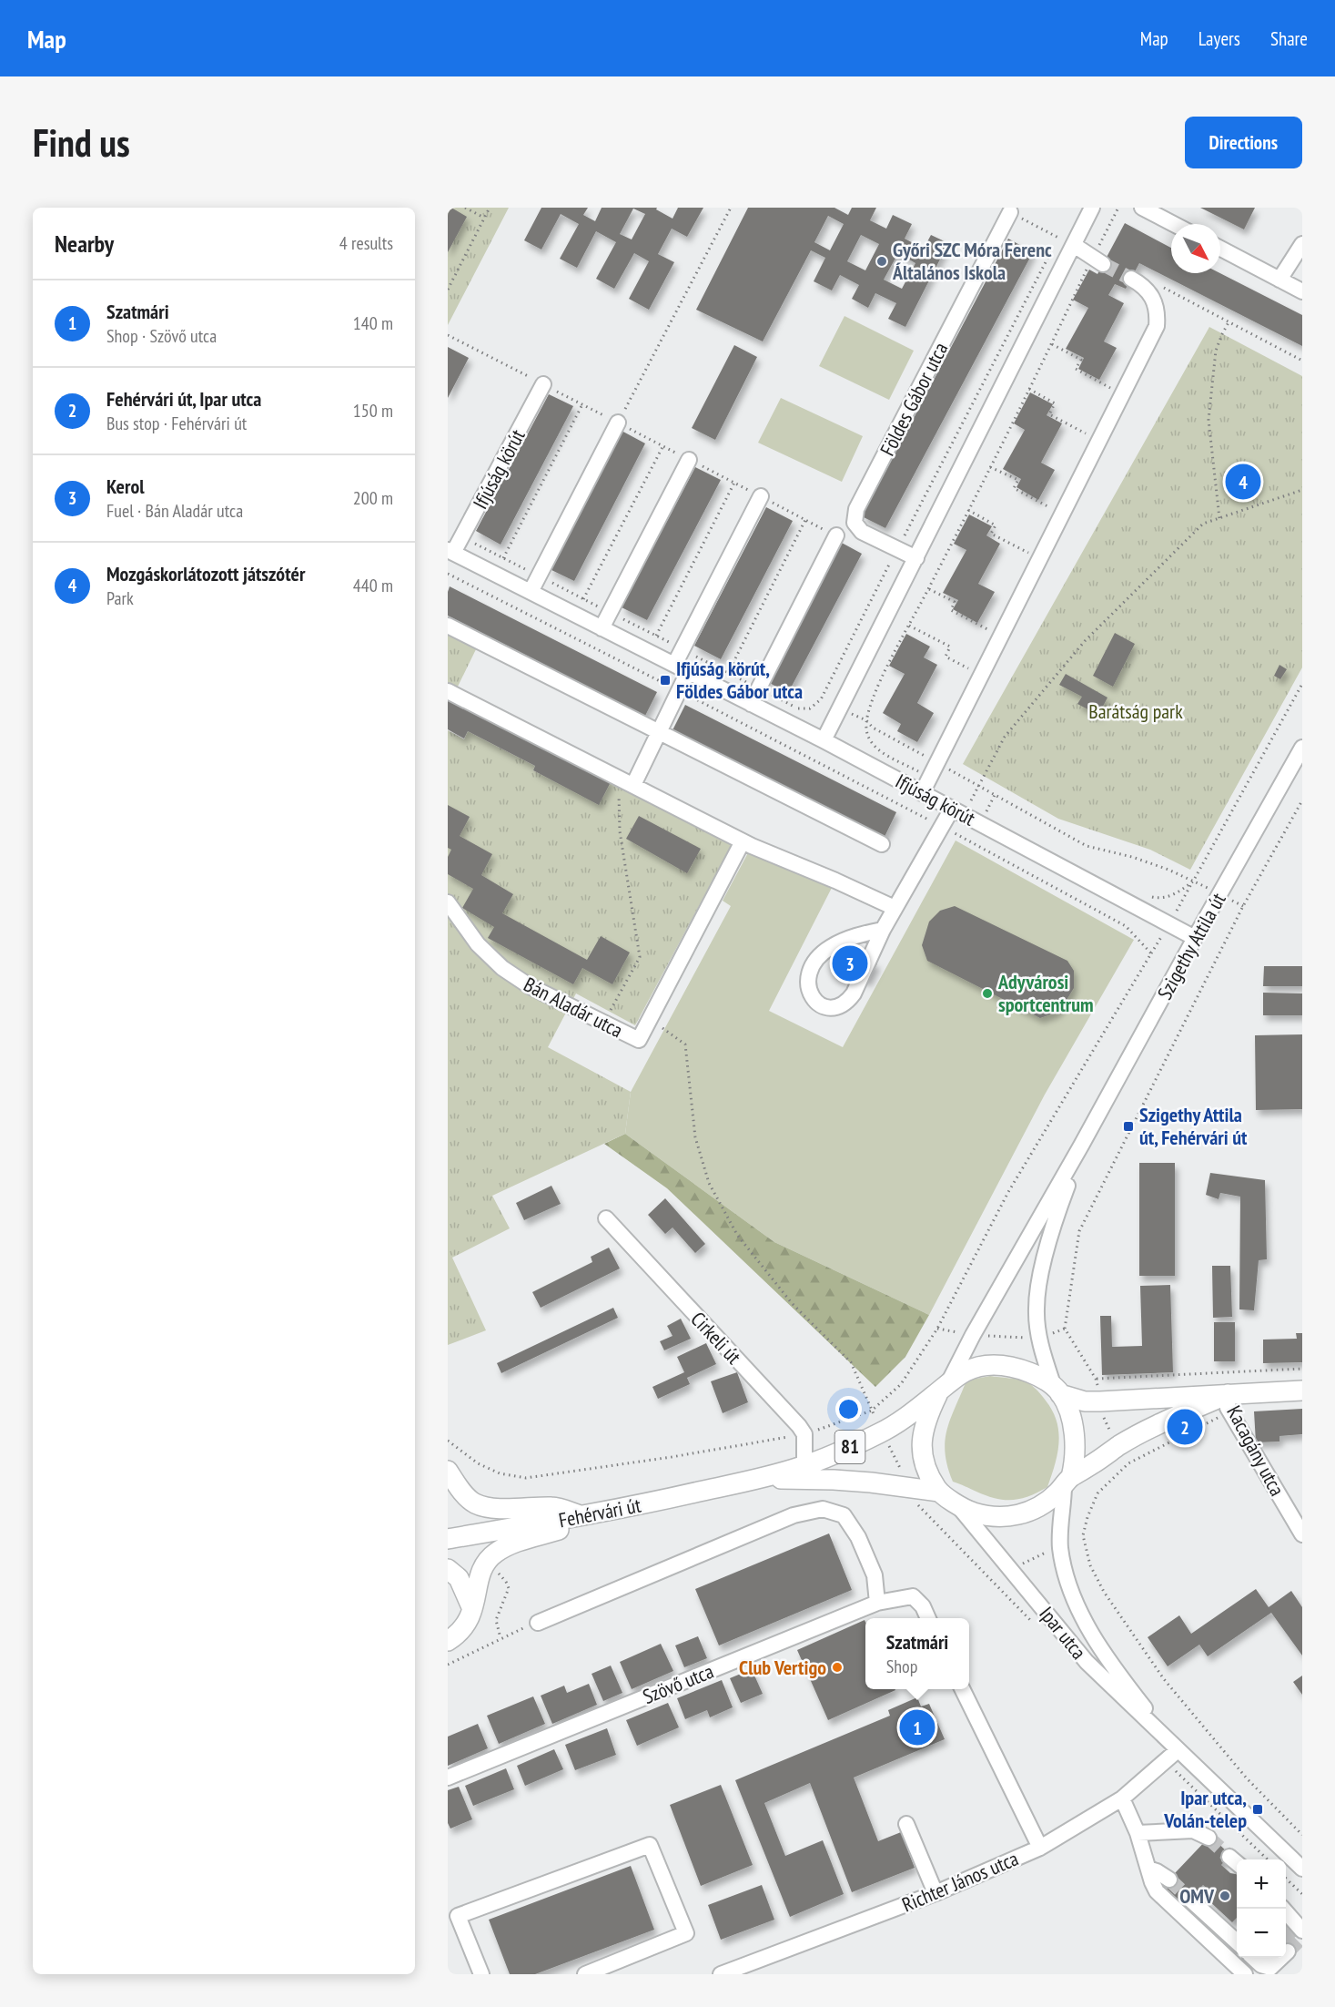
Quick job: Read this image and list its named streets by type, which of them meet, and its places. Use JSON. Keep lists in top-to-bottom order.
{
  "streets": {
    "main road": ["81", "Fehérvári út"],
    "street": [
      "Földes Gábor utca",
      "Ifjúság körút",
      "Szigethy Attila út",
      "Bán Aladár utca",
      "Cirkeli út",
      "Kacagány utca",
      "Ipar utca",
      "Szövő utca",
      "Richter János utca"
    ]
  },
  "crossings": [
    ["Ifjúság körút", "Szigethy Attila út"],
    ["Szigethy Attila út", "Fehérvári út"],
    ["Szigethy Attila út", "Ipar utca"],
    ["Kacagány utca", "Fehérvári út"],
    ["Fehérvári út", "Ipar utca"],
    ["Ipar utca", "Richter János utca"]
  ],
  "parks": ["Barátság park"],
  "places": {
    "other": [
      "Győri SZC Móra Ferenc Általános Iskola",
      "Adyvárosi sportcentrum",
      "Club Vertigo",
      "OMV"
    ],
    "transit": ["Ifjúság körút, Földes Gábor utca", "Szigethy Attila út, Fehérvári út", "Ipar utca, Volán-telep"]
  },
  "north": "bottom right",
  "page": {
    "header": "Map",
    "nav": ["Map", "Layers", "Share"],
    "buttons": "Directions",
    "title": "Find us",
    "heading": ["Nearby", "4 results"],
    "list": [
      {
        "mark": "1",
        "name": "Szatmári",
        "note": "Shop · Szövő utca",
        "value": "140 m"
      },
      {
        "mark": "2",
        "name": "Fehérvári út, Ipar utca",
        "note": "Bus stop · Fehérvári út",
        "value": "150 m"
      },
      {
        "mark": "3",
        "name": "Kerol",
        "note": "Fuel · Bán Aladár utca",
        "value": "200 m"
      },
      {
        "mark": "4",
        "name": "Mozgáskorlátozott játszótér",
        "note": "Park",
        "value": "440 m"
      }
    ],
    "pins": [
      "4",
      "3",
      "2",
      "1"
    ],
    "popup": ["Szatmári", "Shop"],
    "map_buttons": ["+", "−"]
  }
}
